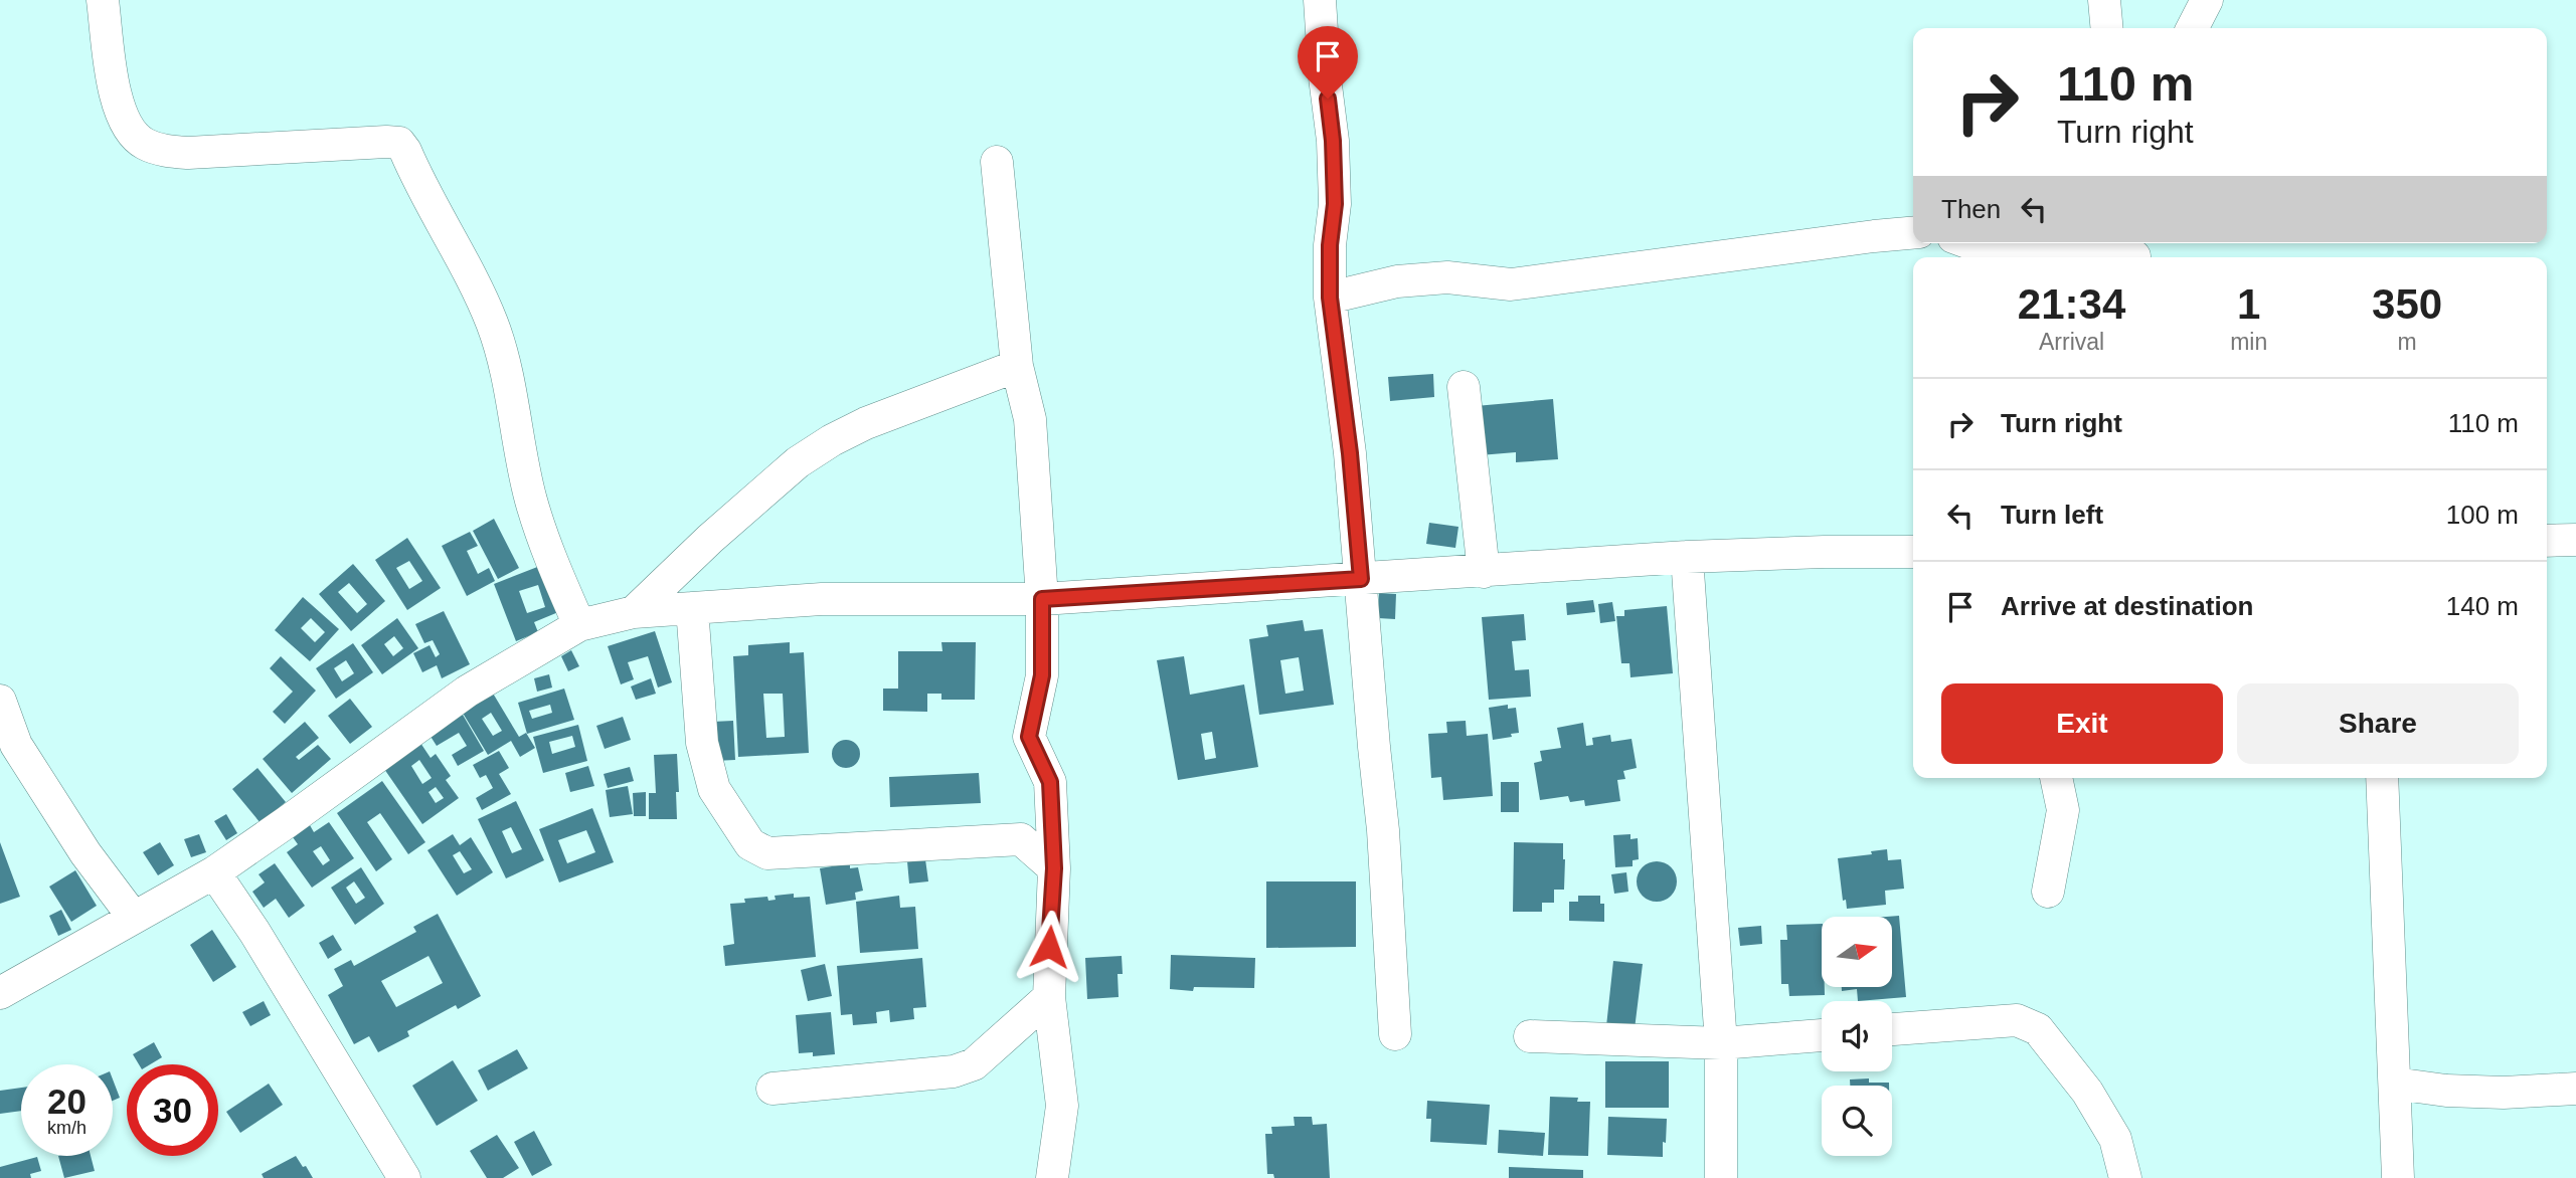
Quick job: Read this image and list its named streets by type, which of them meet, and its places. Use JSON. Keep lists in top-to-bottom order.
{
  "north": "right",
  "page": {
    "turn": ["110 m", "Turn right"],
    "then": "Then",
    "eta": [
      "21:34",
      "Arrival",
      "1",
      "min",
      "350",
      "m"
    ],
    "list": [
      {
        "name": "Turn right",
        "value": "110 m"
      },
      {
        "name": "Turn left",
        "value": "100 m"
      },
      {
        "name": "Arrive at destination",
        "value": "140 m"
      }
    ],
    "buttons": ["Exit", "Share"],
    "speed": "20 km/h",
    "limit": "30"
  }
}
